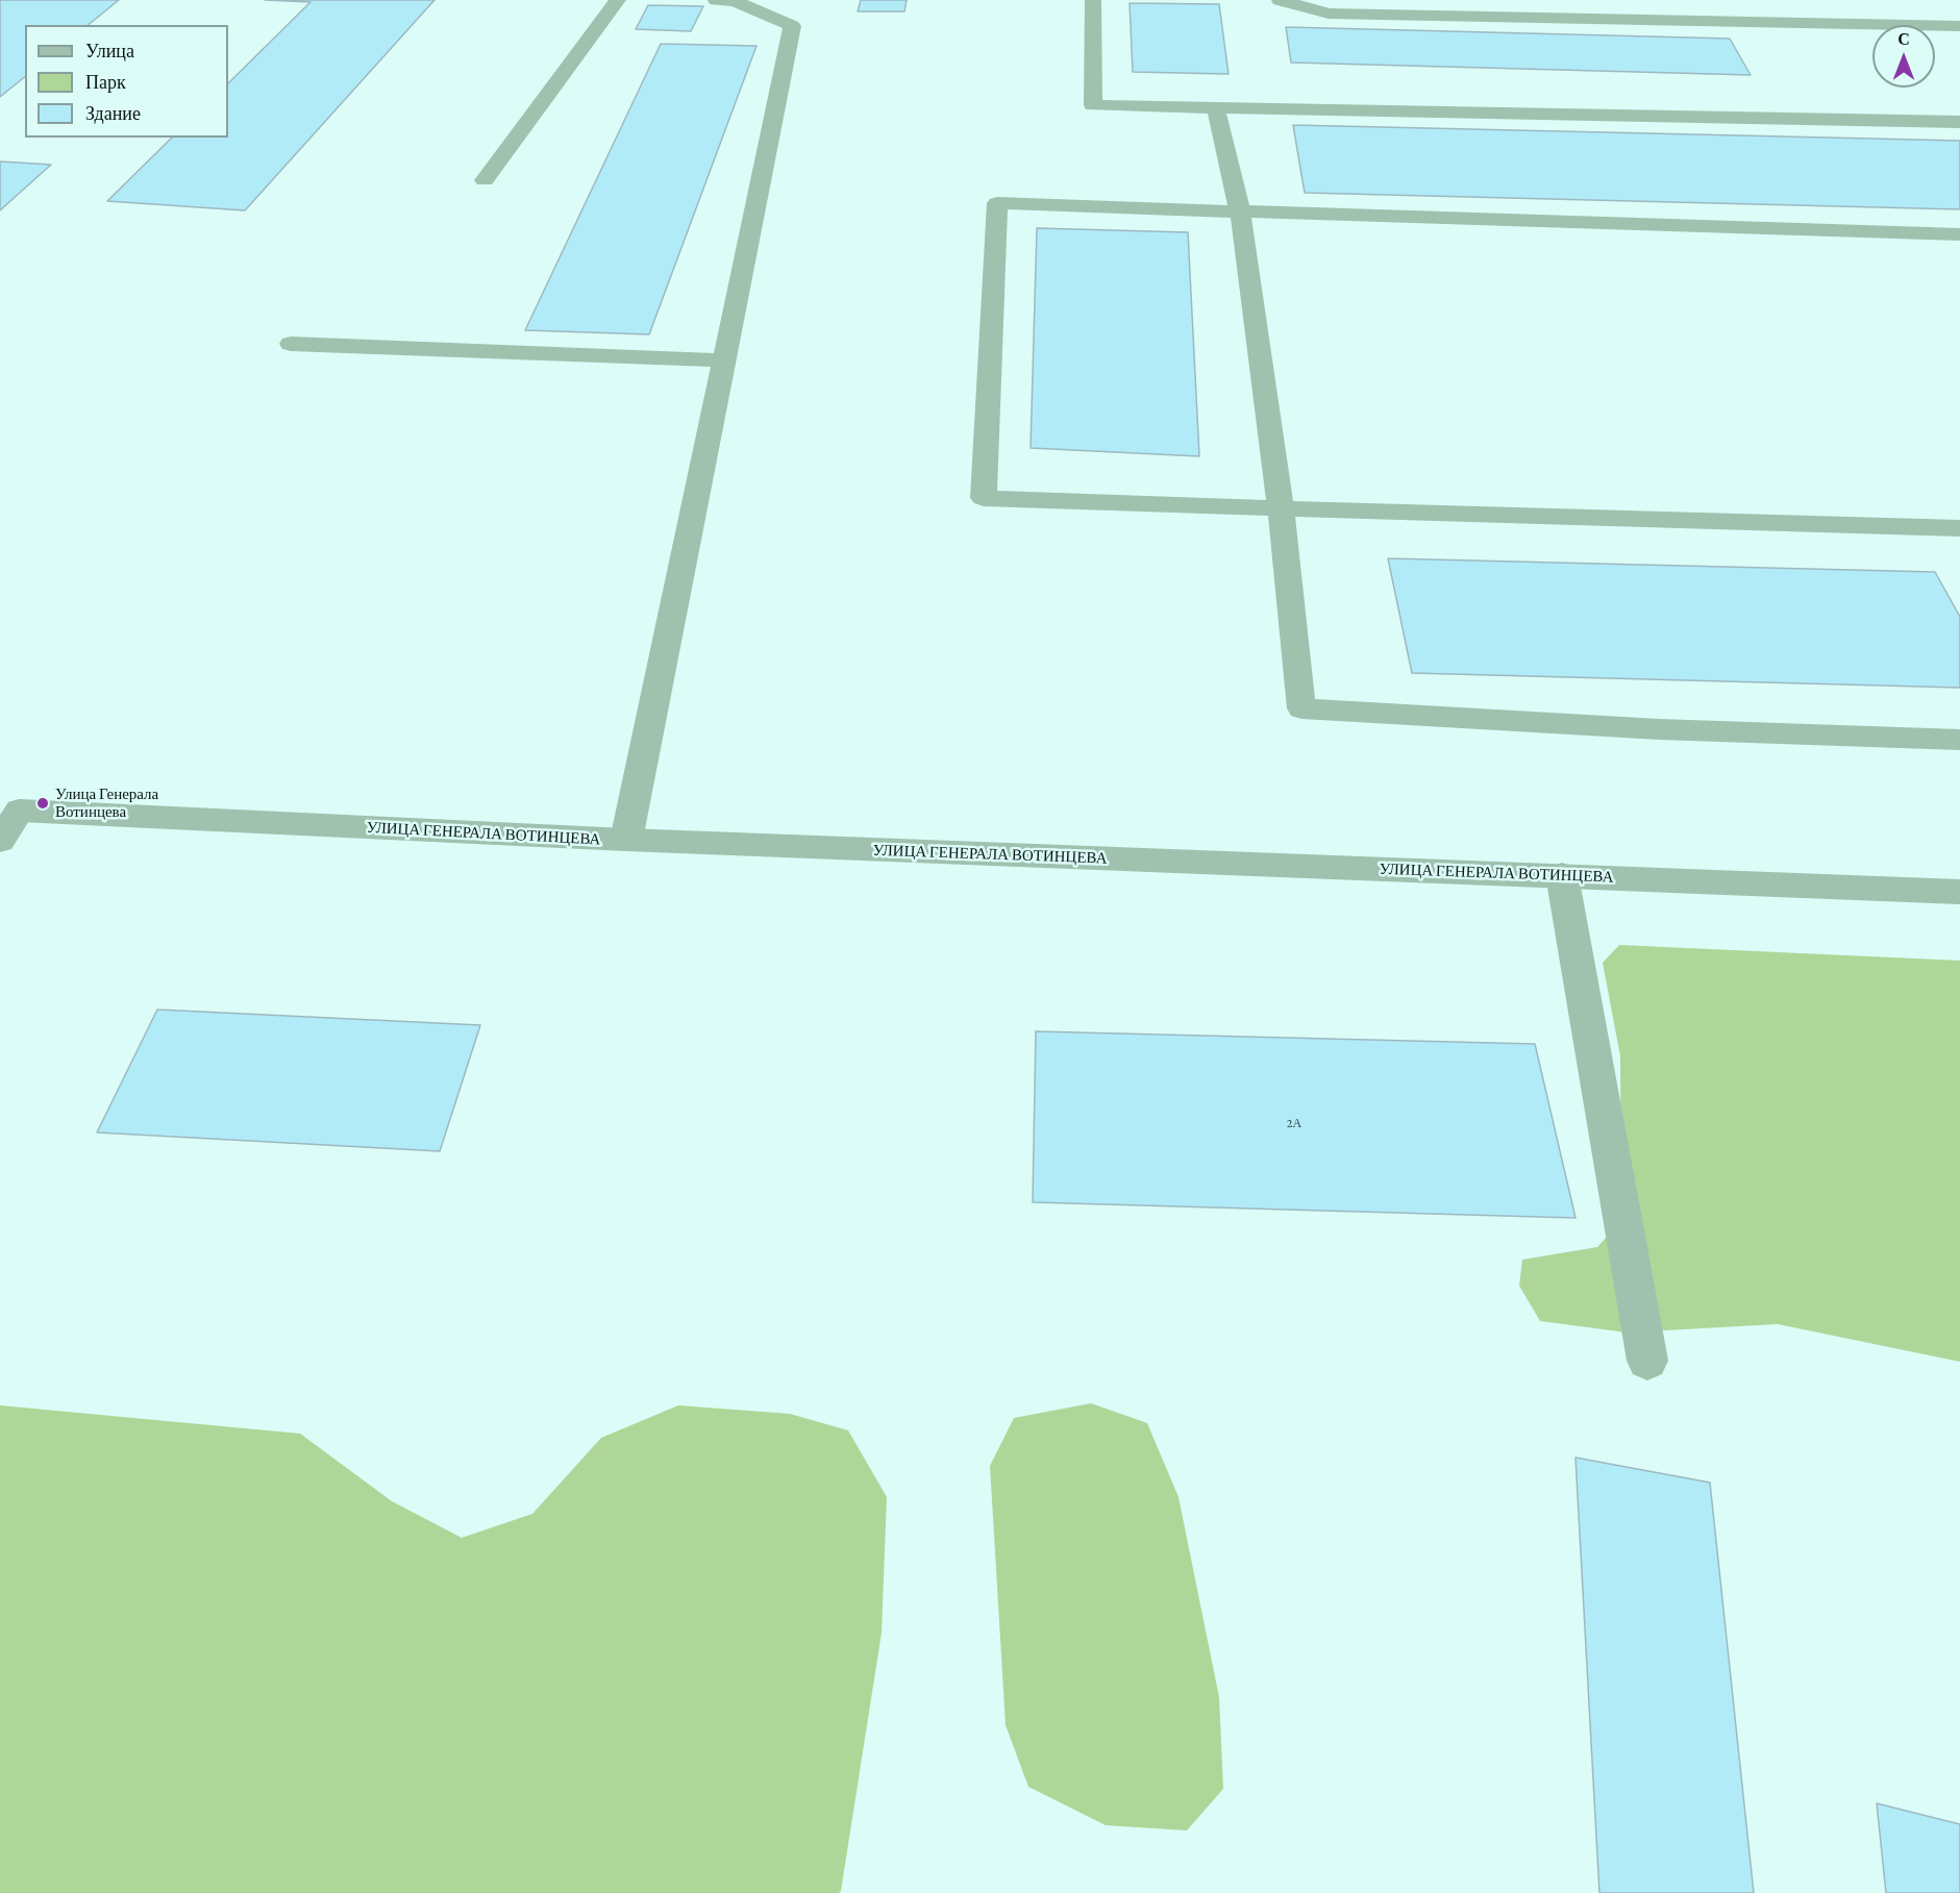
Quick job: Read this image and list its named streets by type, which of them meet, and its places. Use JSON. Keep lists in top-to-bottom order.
{
  "streets": {
    "street": ["УЛИЦА ГЕНЕРАЛА ВОТИНЦЕВА"]
  },
  "places": ["Улица Генерала Вотинцева"],
  "house_numbers": ["2А"],
  "legend": ["Улица", "Парк", "Здание"],
  "north": "top"
}
